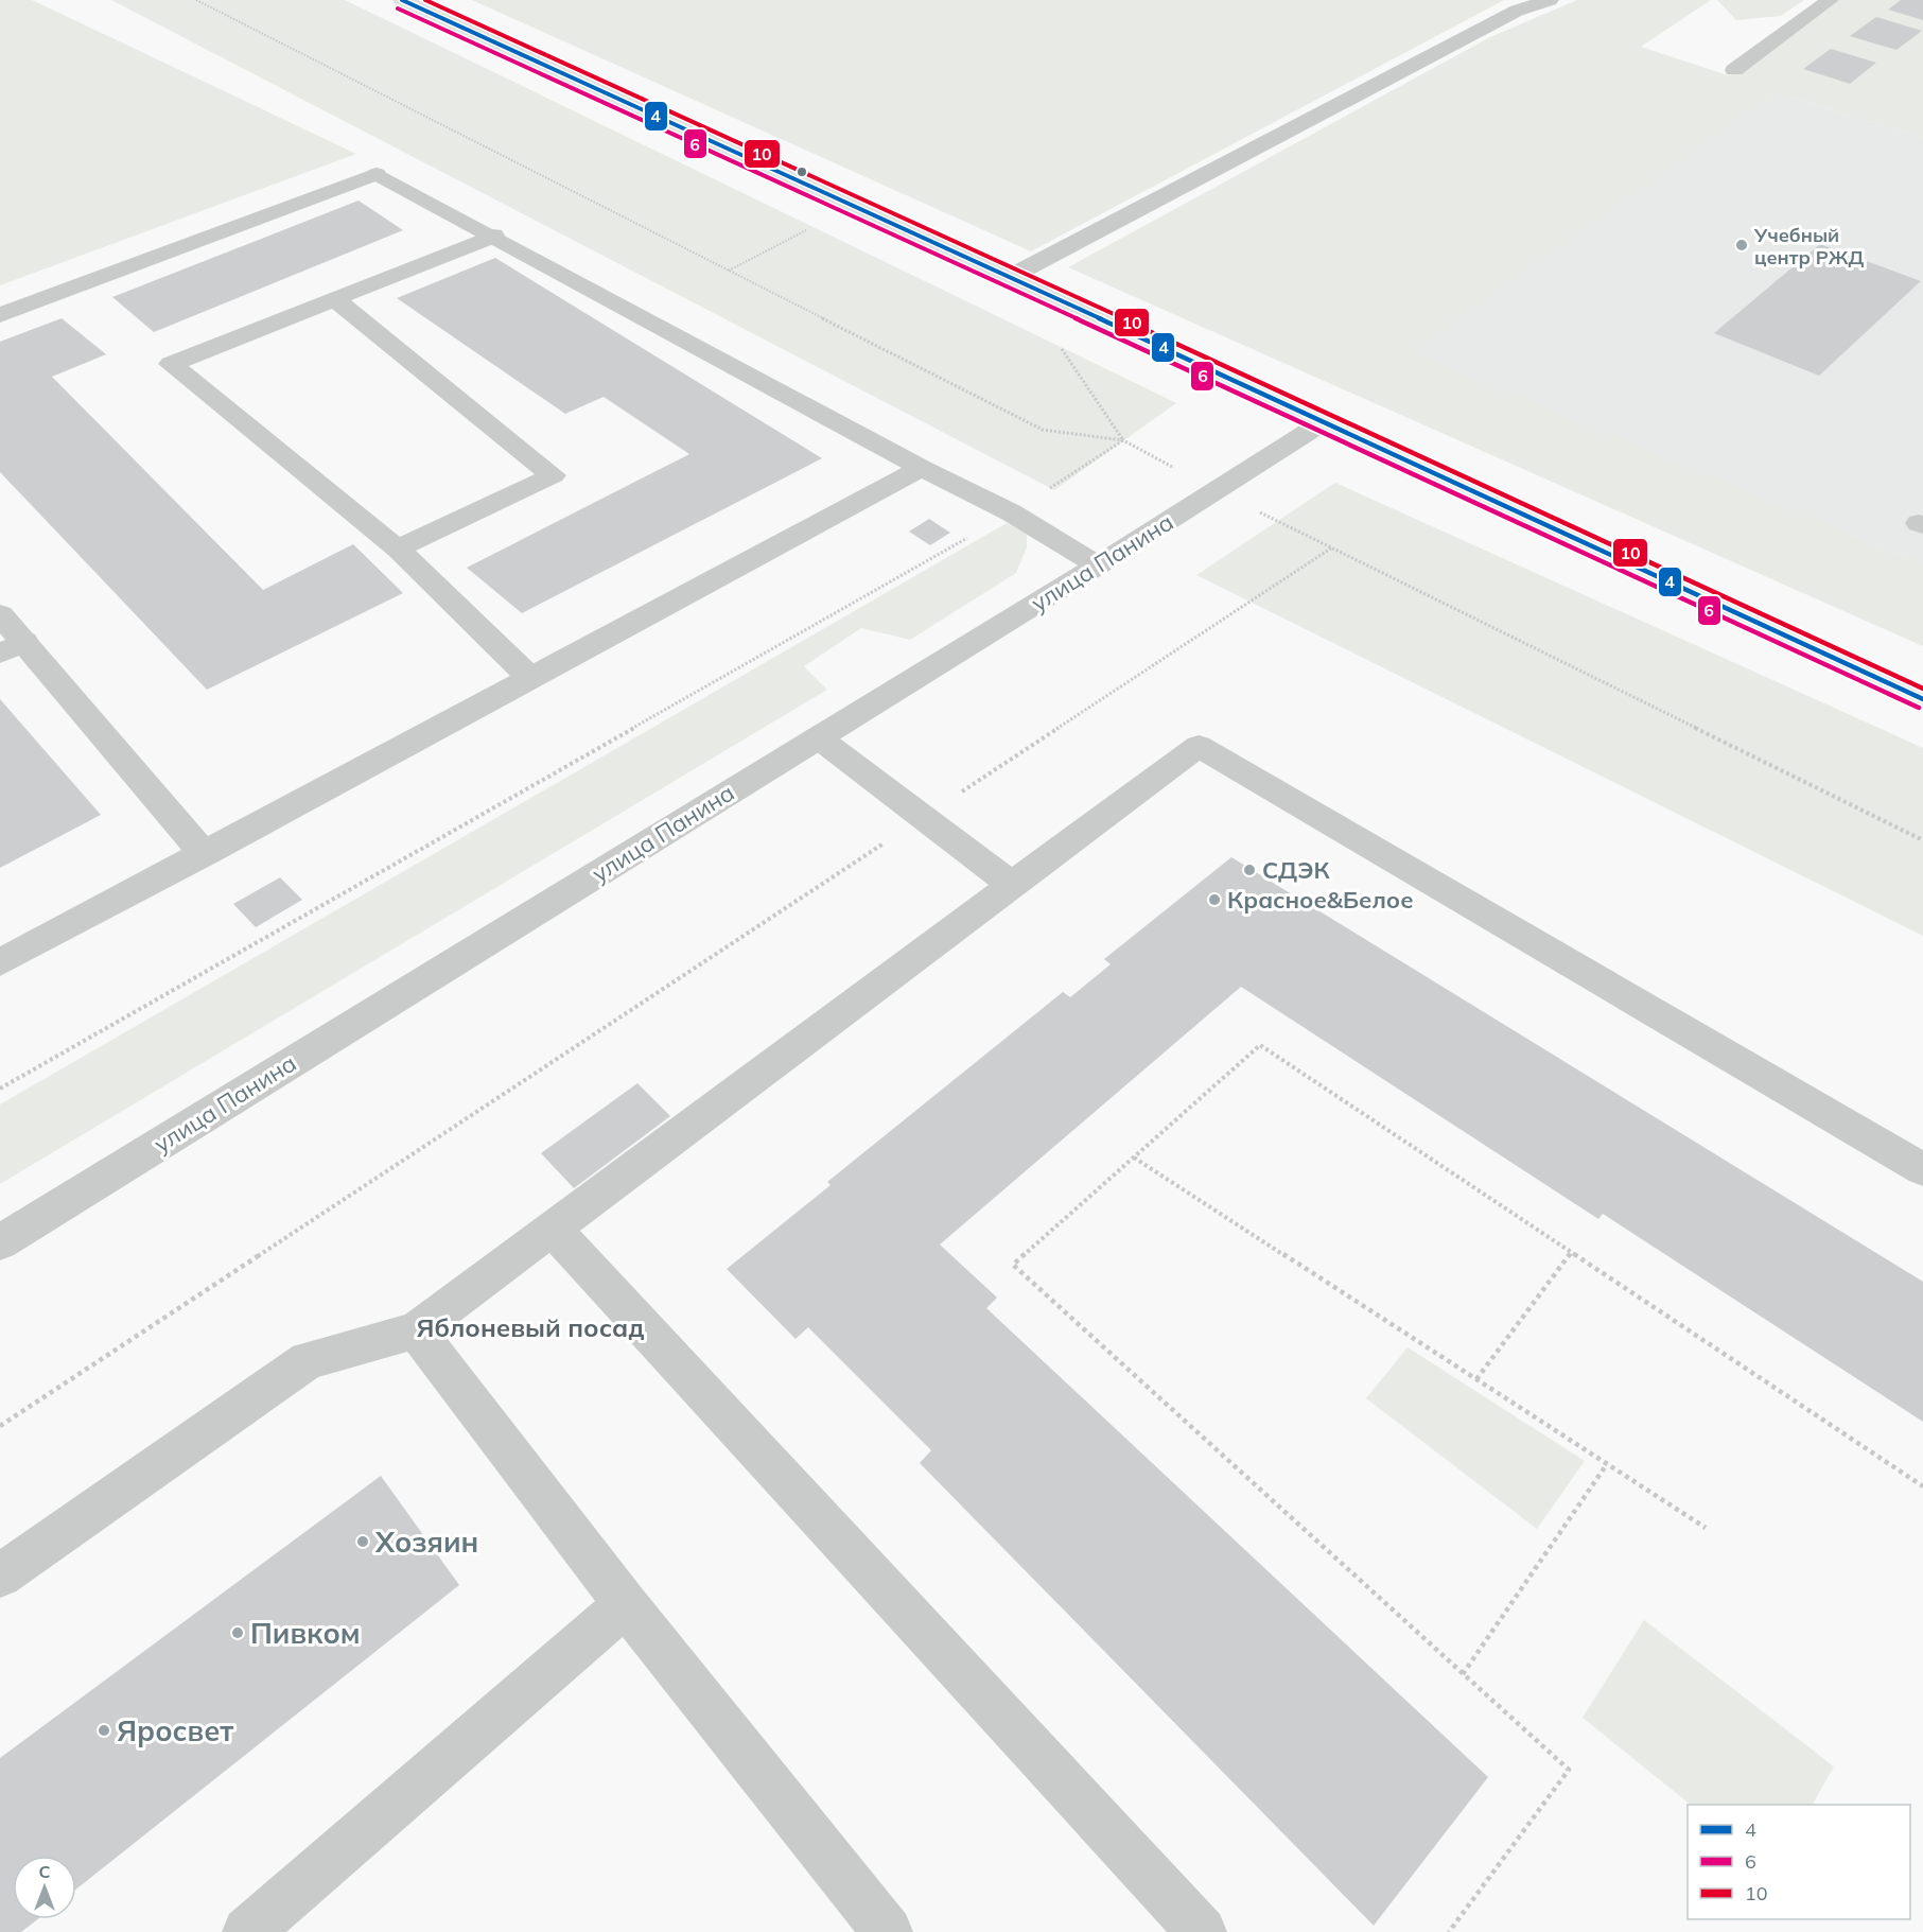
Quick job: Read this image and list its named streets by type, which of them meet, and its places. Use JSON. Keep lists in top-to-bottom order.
{
  "streets": {
    "street": ["улица Панина"]
  },
  "districts": ["Яблоневый посад"],
  "places": [
    "Учебный центр РЖД",
    "СДЭК",
    "Красное&Белое",
    "Хозяин",
    "Пивком",
    "Яросвет"
  ],
  "lines": ["transit line 4", "transit line 10", "transit line 6"],
  "legend": ["4", "6", "10"],
  "north": "top"
}
